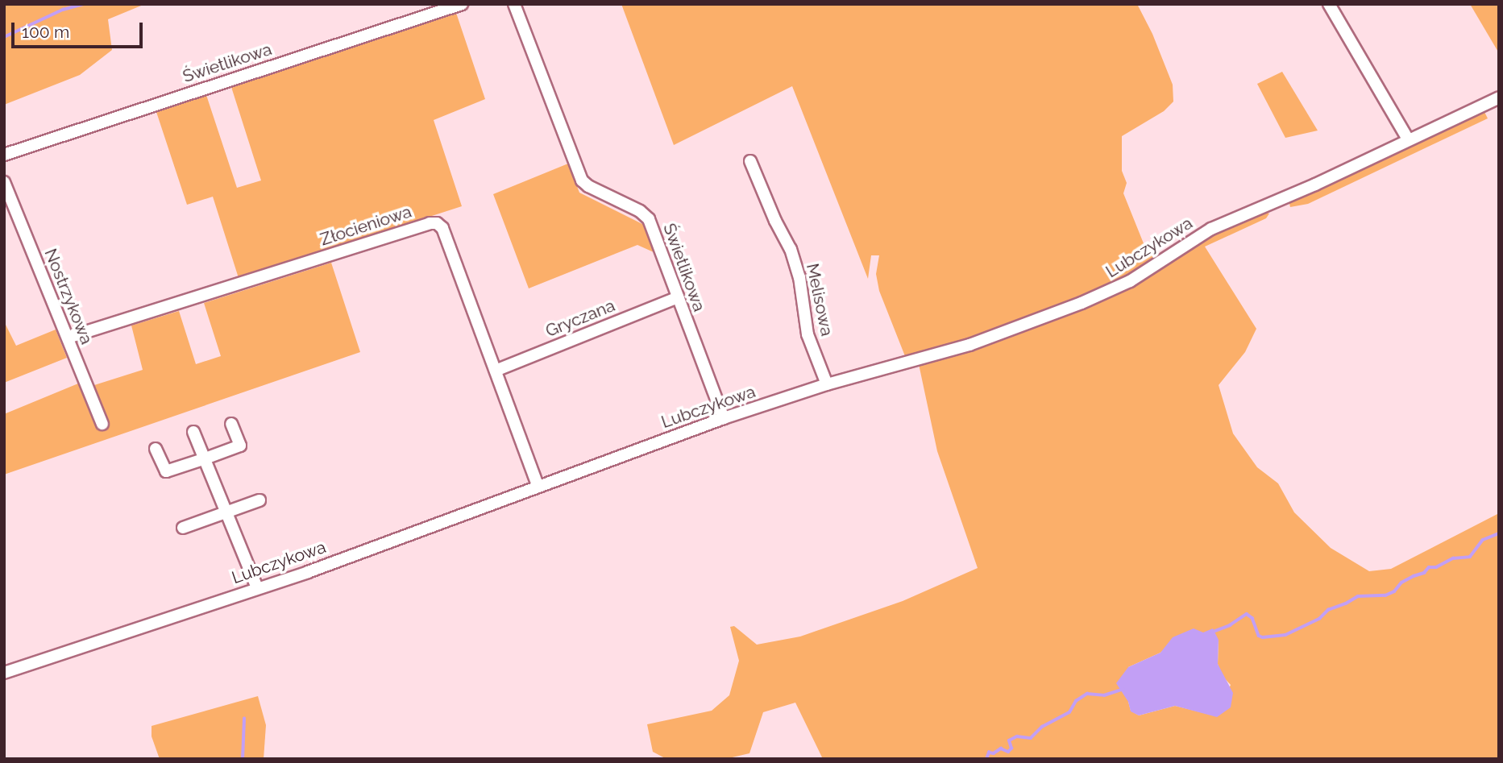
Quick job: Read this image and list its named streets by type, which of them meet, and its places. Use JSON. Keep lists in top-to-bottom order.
{
  "streets": {
    "street": [
      "Świetlikowa",
      "Złocieniowa",
      "Lubczykowa",
      "Nostrzykowa",
      "Melisowa",
      "Gryczana"
    ]
  },
  "crossings": [
    ["Świetlikowa", "Lubczykowa"],
    ["Świetlikowa", "Gryczana"],
    ["Złocieniowa", "Lubczykowa"],
    ["Złocieniowa", "Nostrzykowa"],
    ["Złocieniowa", "Gryczana"],
    ["Lubczykowa", "Melisowa"]
  ],
  "scale_bar": "100 m"
}
